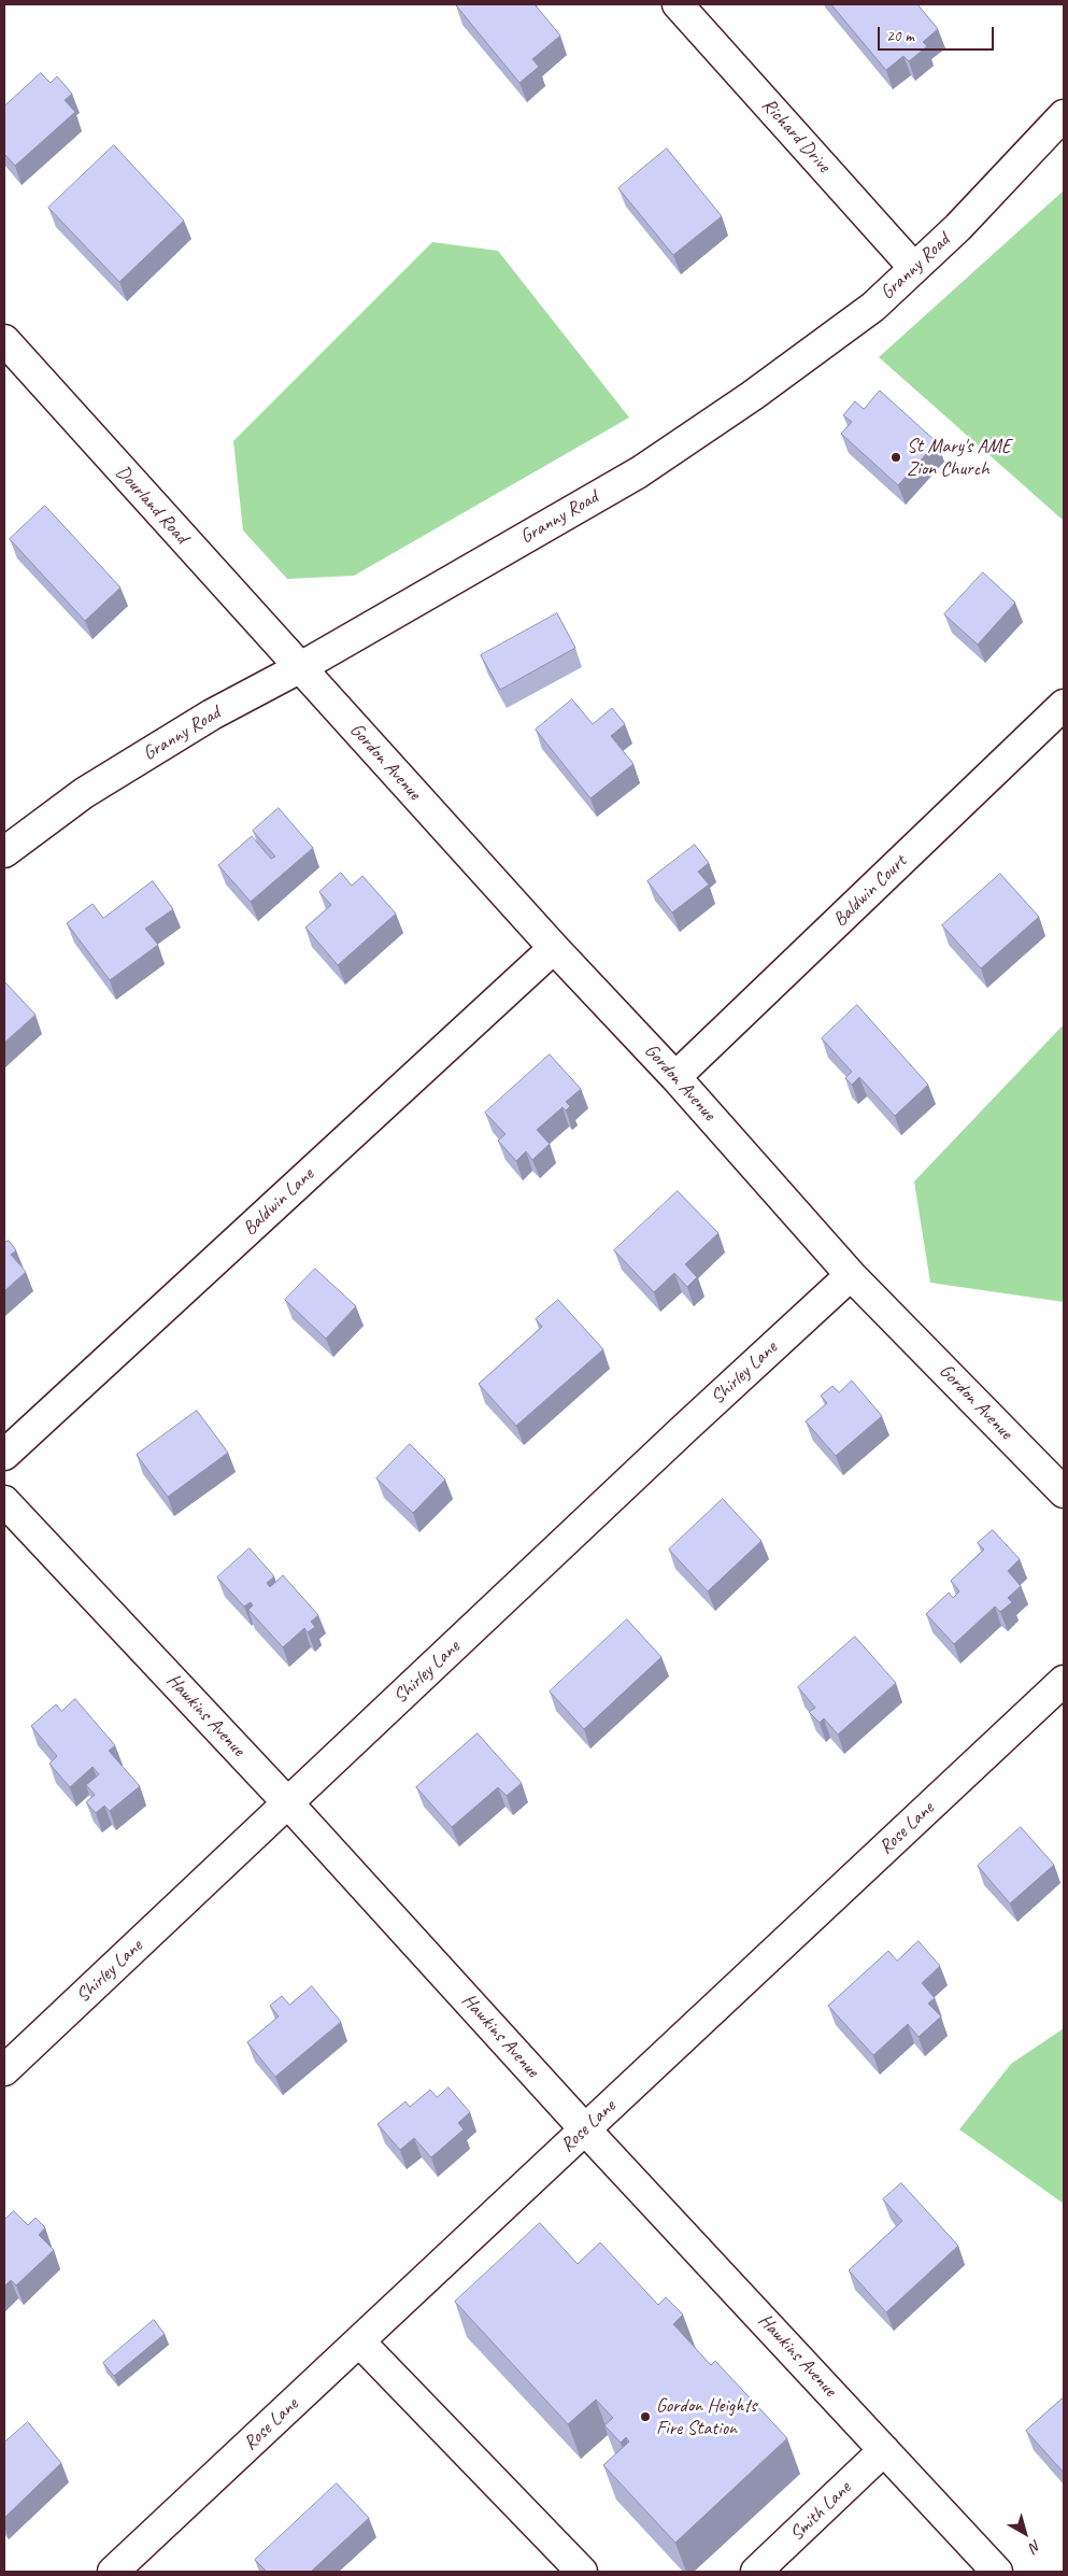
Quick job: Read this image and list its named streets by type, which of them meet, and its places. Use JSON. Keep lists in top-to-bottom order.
{
  "streets": {
    "street": [
      "Richard Drive",
      "Granny Road",
      "Dourland Road",
      "Gordon Avenue",
      "Baldwin Court",
      "Baldwin Lane",
      "Shirley Lane",
      "Hawkins Avenue",
      "Rose Lane",
      "Smith Lane"
    ]
  },
  "crossings": [
    ["Richard Drive", "Granny Road"],
    ["Granny Road", "Dourland Road"],
    ["Granny Road", "Gordon Avenue"],
    ["Dourland Road", "Gordon Avenue"],
    ["Gordon Avenue", "Baldwin Court"],
    ["Gordon Avenue", "Baldwin Lane"],
    ["Gordon Avenue", "Shirley Lane"],
    ["Shirley Lane", "Hawkins Avenue"],
    ["Hawkins Avenue", "Rose Lane"],
    ["Hawkins Avenue", "Smith Lane"]
  ],
  "places": ["St Mary's AME Zion Church", "Gordon Heights Fire Station"],
  "scale_bar": "20 m",
  "north": "bottom right"
}
